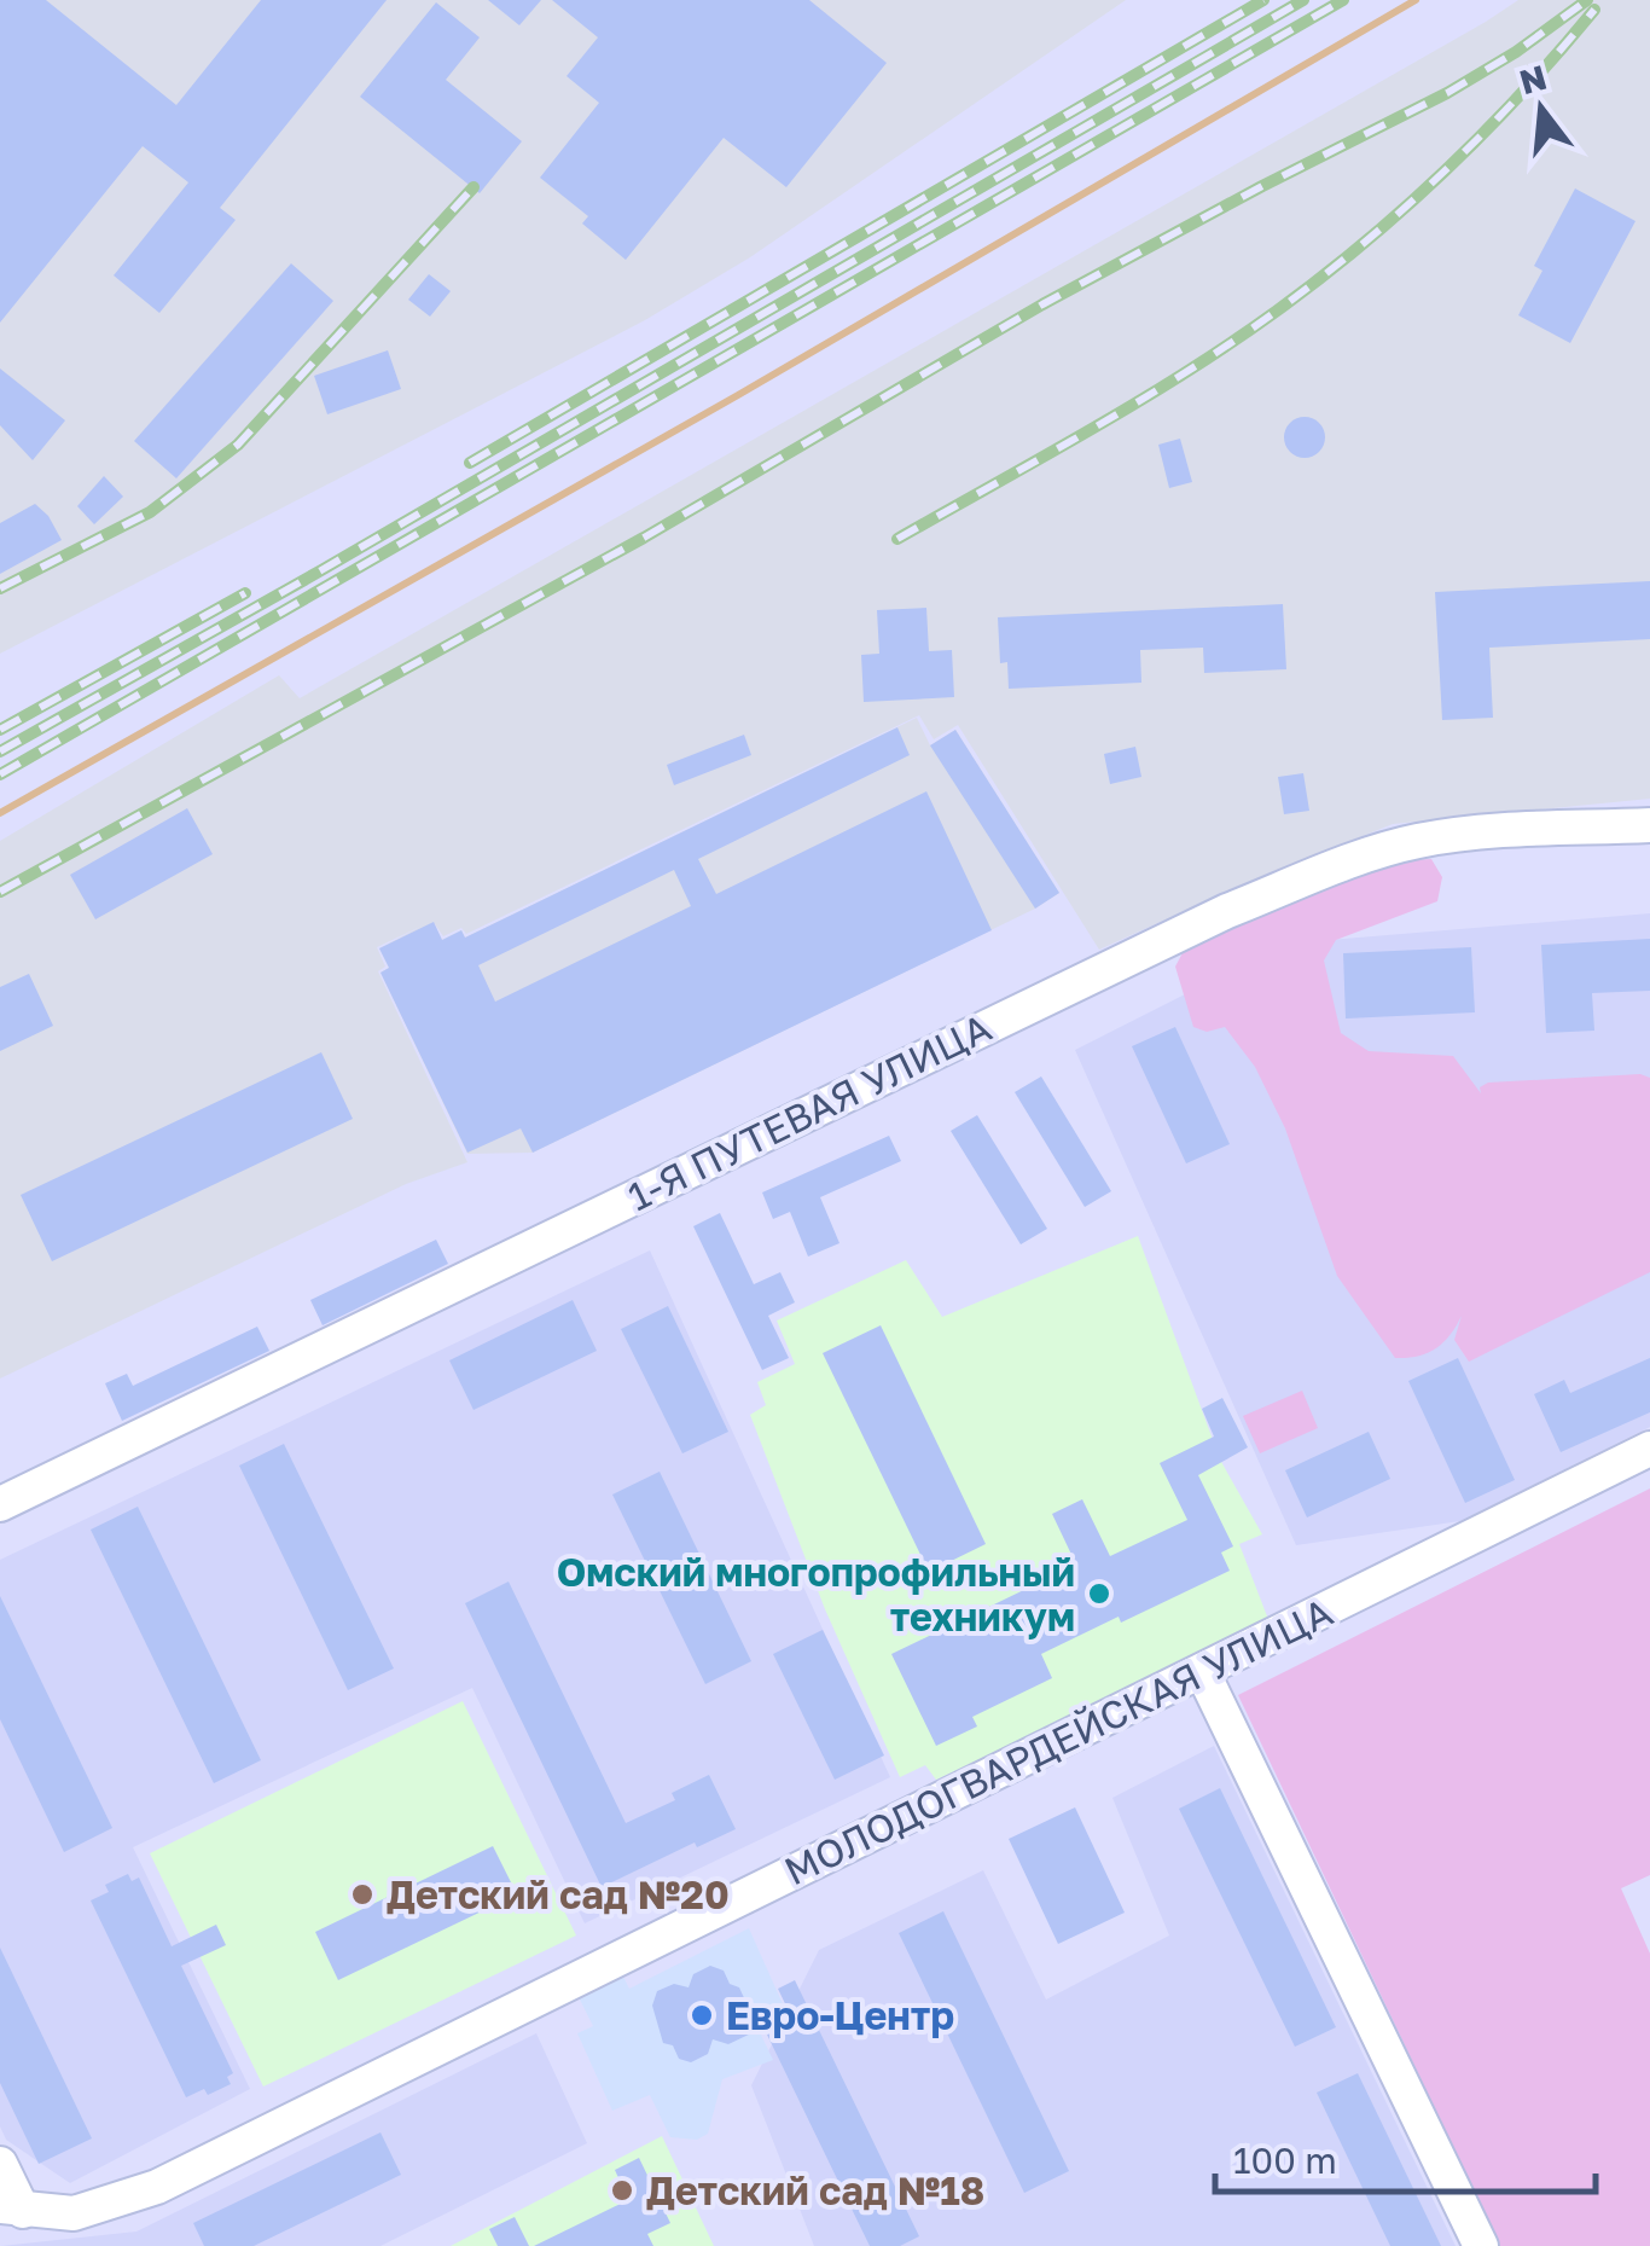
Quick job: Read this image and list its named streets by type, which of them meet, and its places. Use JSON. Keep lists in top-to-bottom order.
{
  "streets": {
    "street": ["1-Я ПУТЕВАЯ УЛИЦА", "МОЛОДОГВАРДЕЙСКАЯ УЛИЦА"]
  },
  "places": [
    "Омский многопрофильный техникум",
    "Детский сад №20",
    "Евро-Центр",
    "Детский сад №18"
  ],
  "scale_bar": "100 m",
  "north": "top"
}
